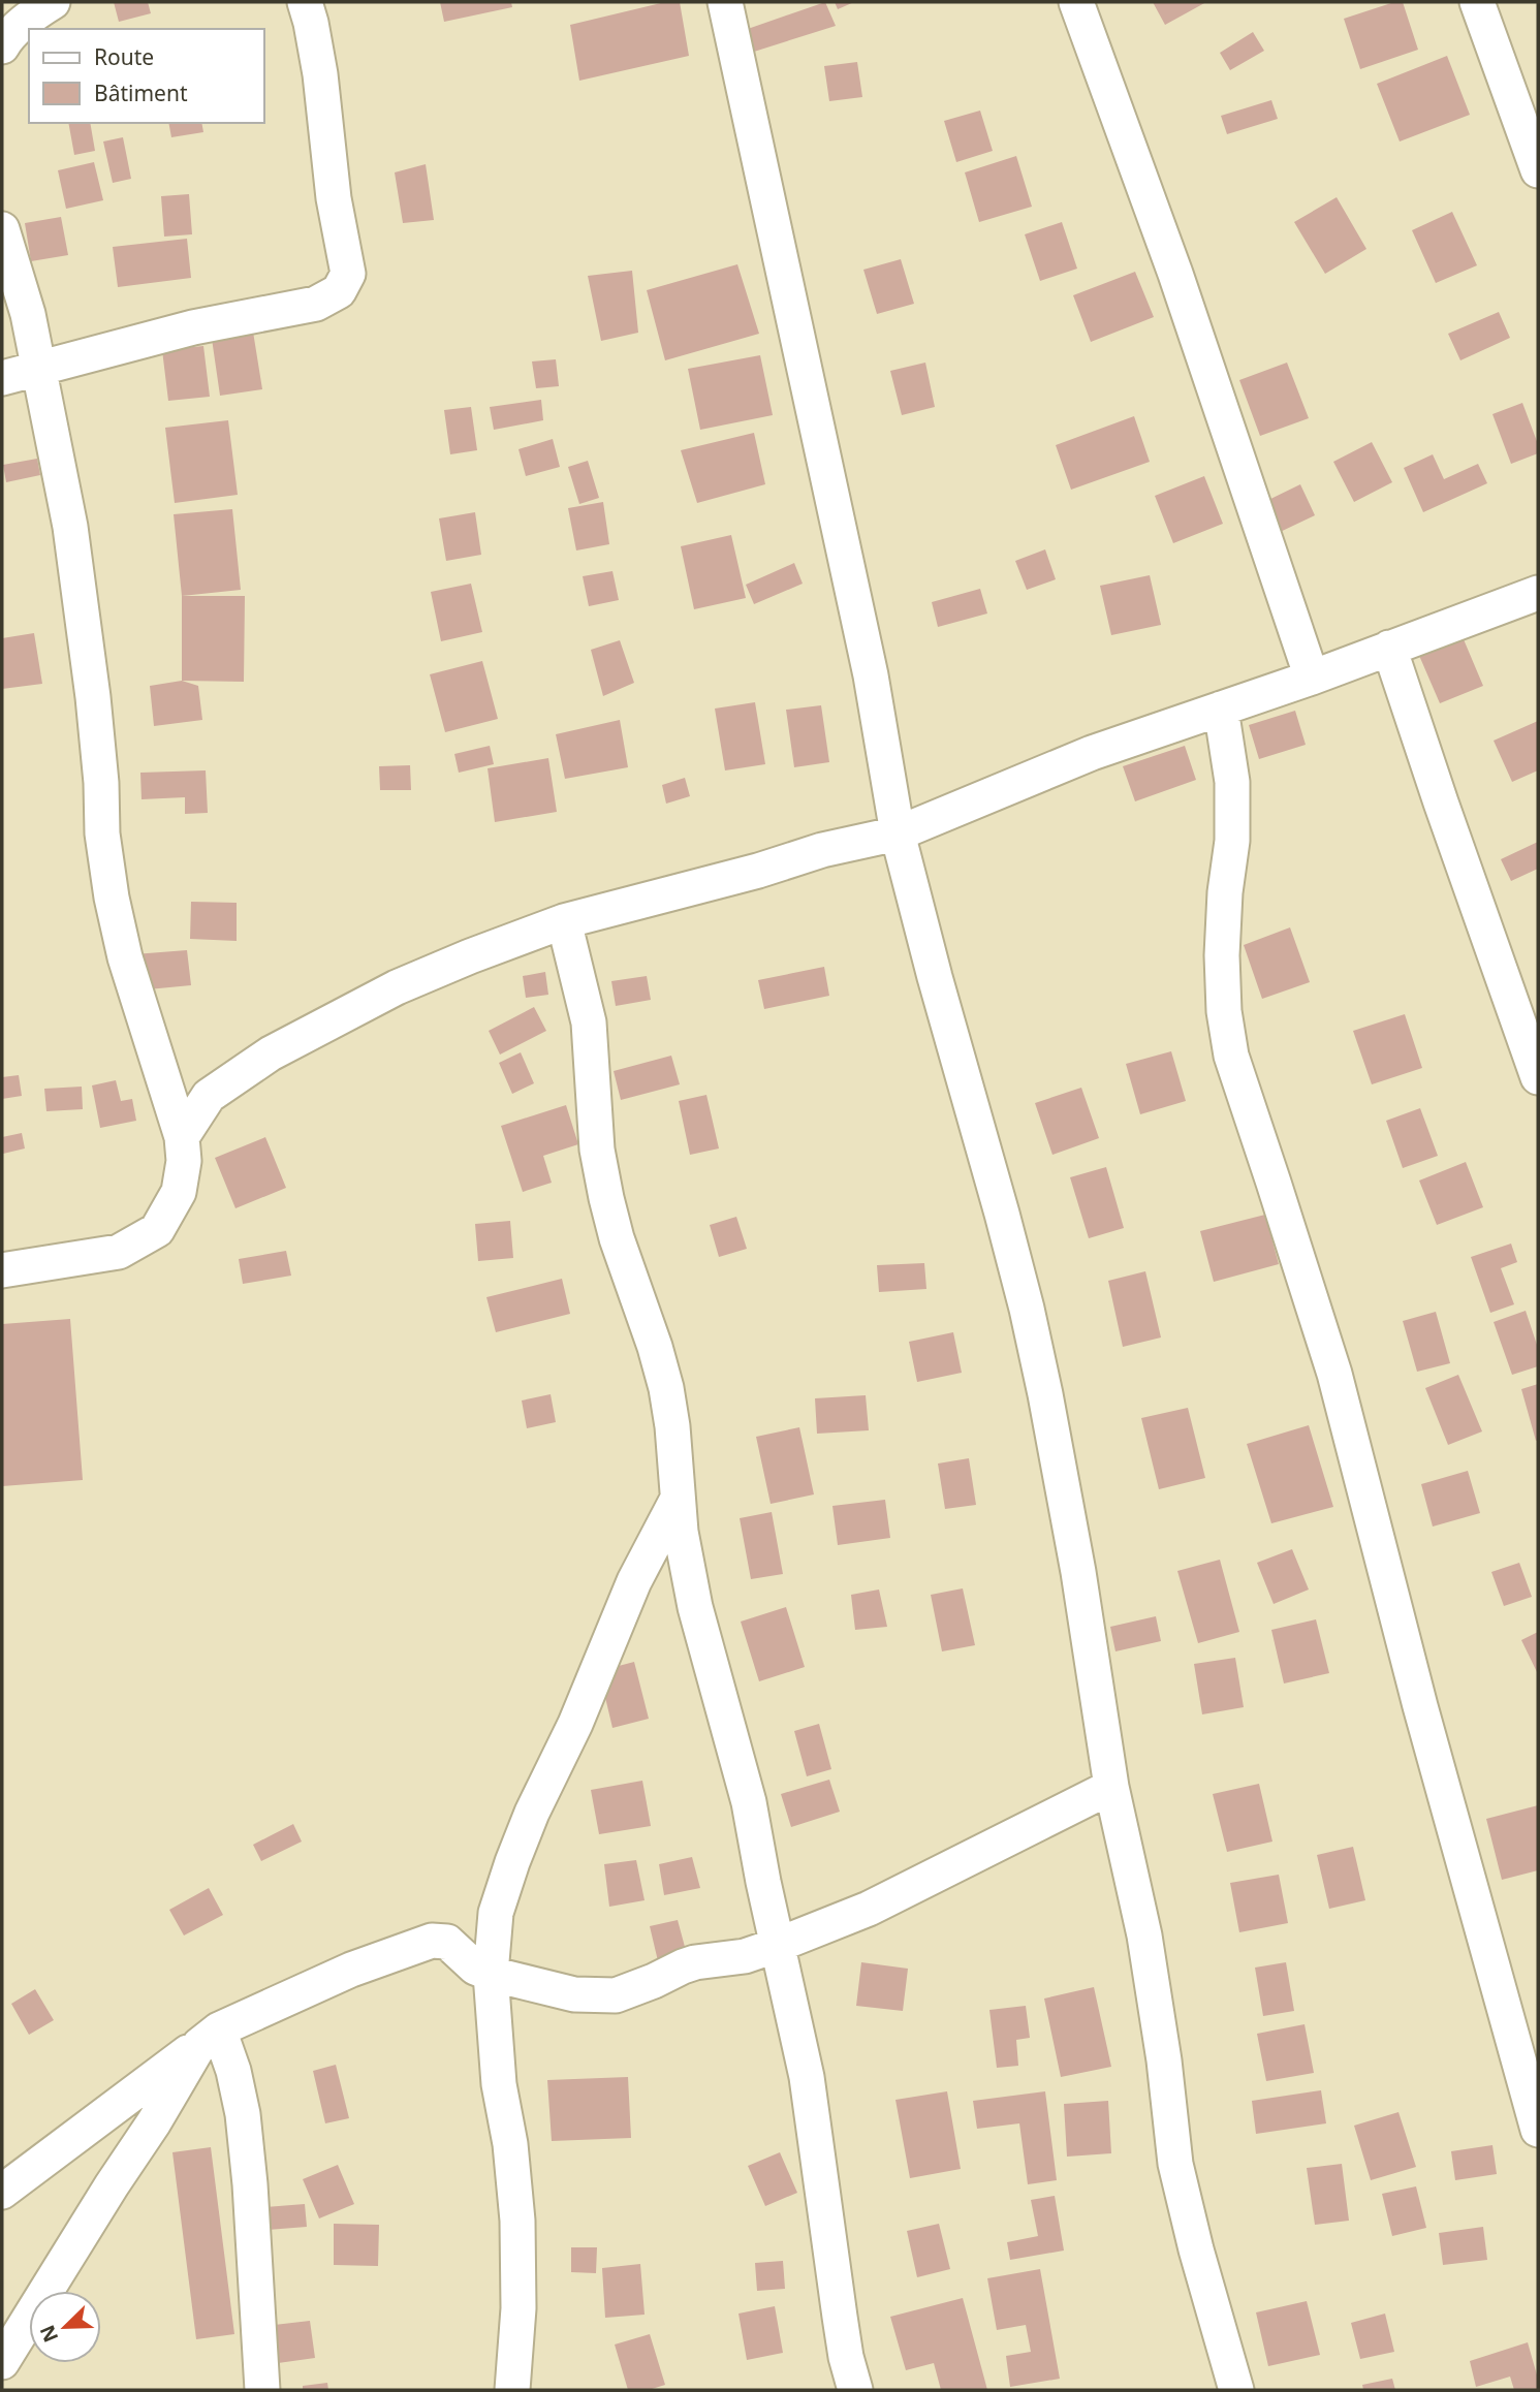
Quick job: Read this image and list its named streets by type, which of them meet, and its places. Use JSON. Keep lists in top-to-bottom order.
{
  "legend": ["Route", "Bâtiment"],
  "north": "bottom left"
}
